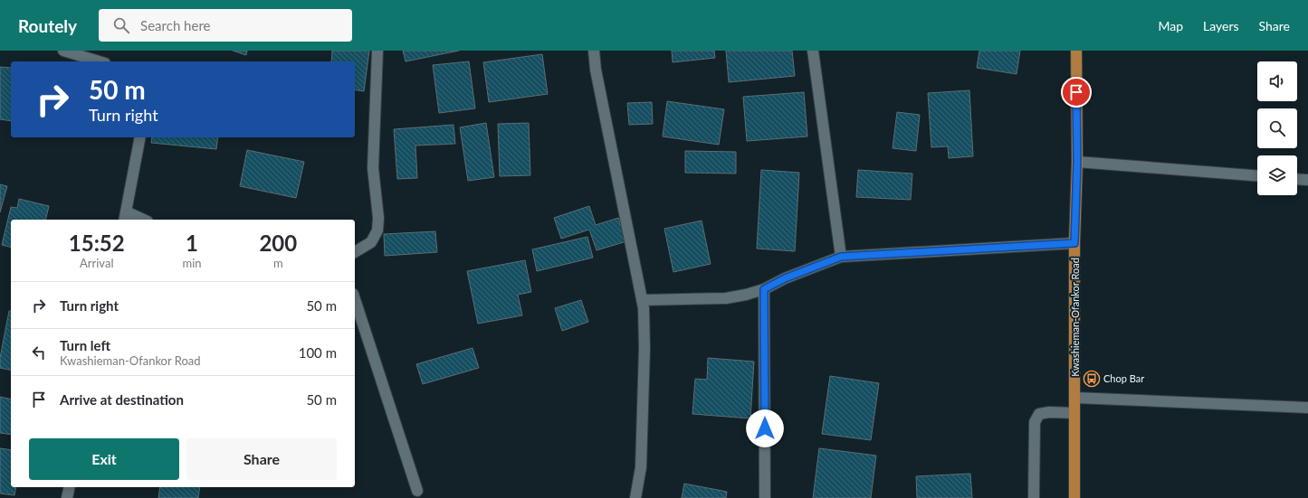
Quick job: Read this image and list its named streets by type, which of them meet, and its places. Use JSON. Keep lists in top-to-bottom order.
{
  "streets": {
    "main road": ["Kwashieman-Ofankor Road"]
  },
  "places": {
    "bus stop": ["Chop Bar"]
  },
  "page": {
    "header": "Routely",
    "search": "Search here",
    "nav": ["Map", "Layers", "Share"],
    "turn": ["50 m", "Turn right"],
    "eta": [
      "15:52",
      "Arrival",
      "1",
      "min",
      "200",
      "m"
    ],
    "list": [
      {
        "name": "Turn right",
        "value": "50 m"
      },
      {
        "name": "Turn left",
        "note": "Kwashieman-Ofankor Road",
        "value": "100 m"
      },
      {
        "name": "Arrive at destination",
        "value": "50 m"
      }
    ],
    "buttons": ["Exit", "Share"]
  }
}
